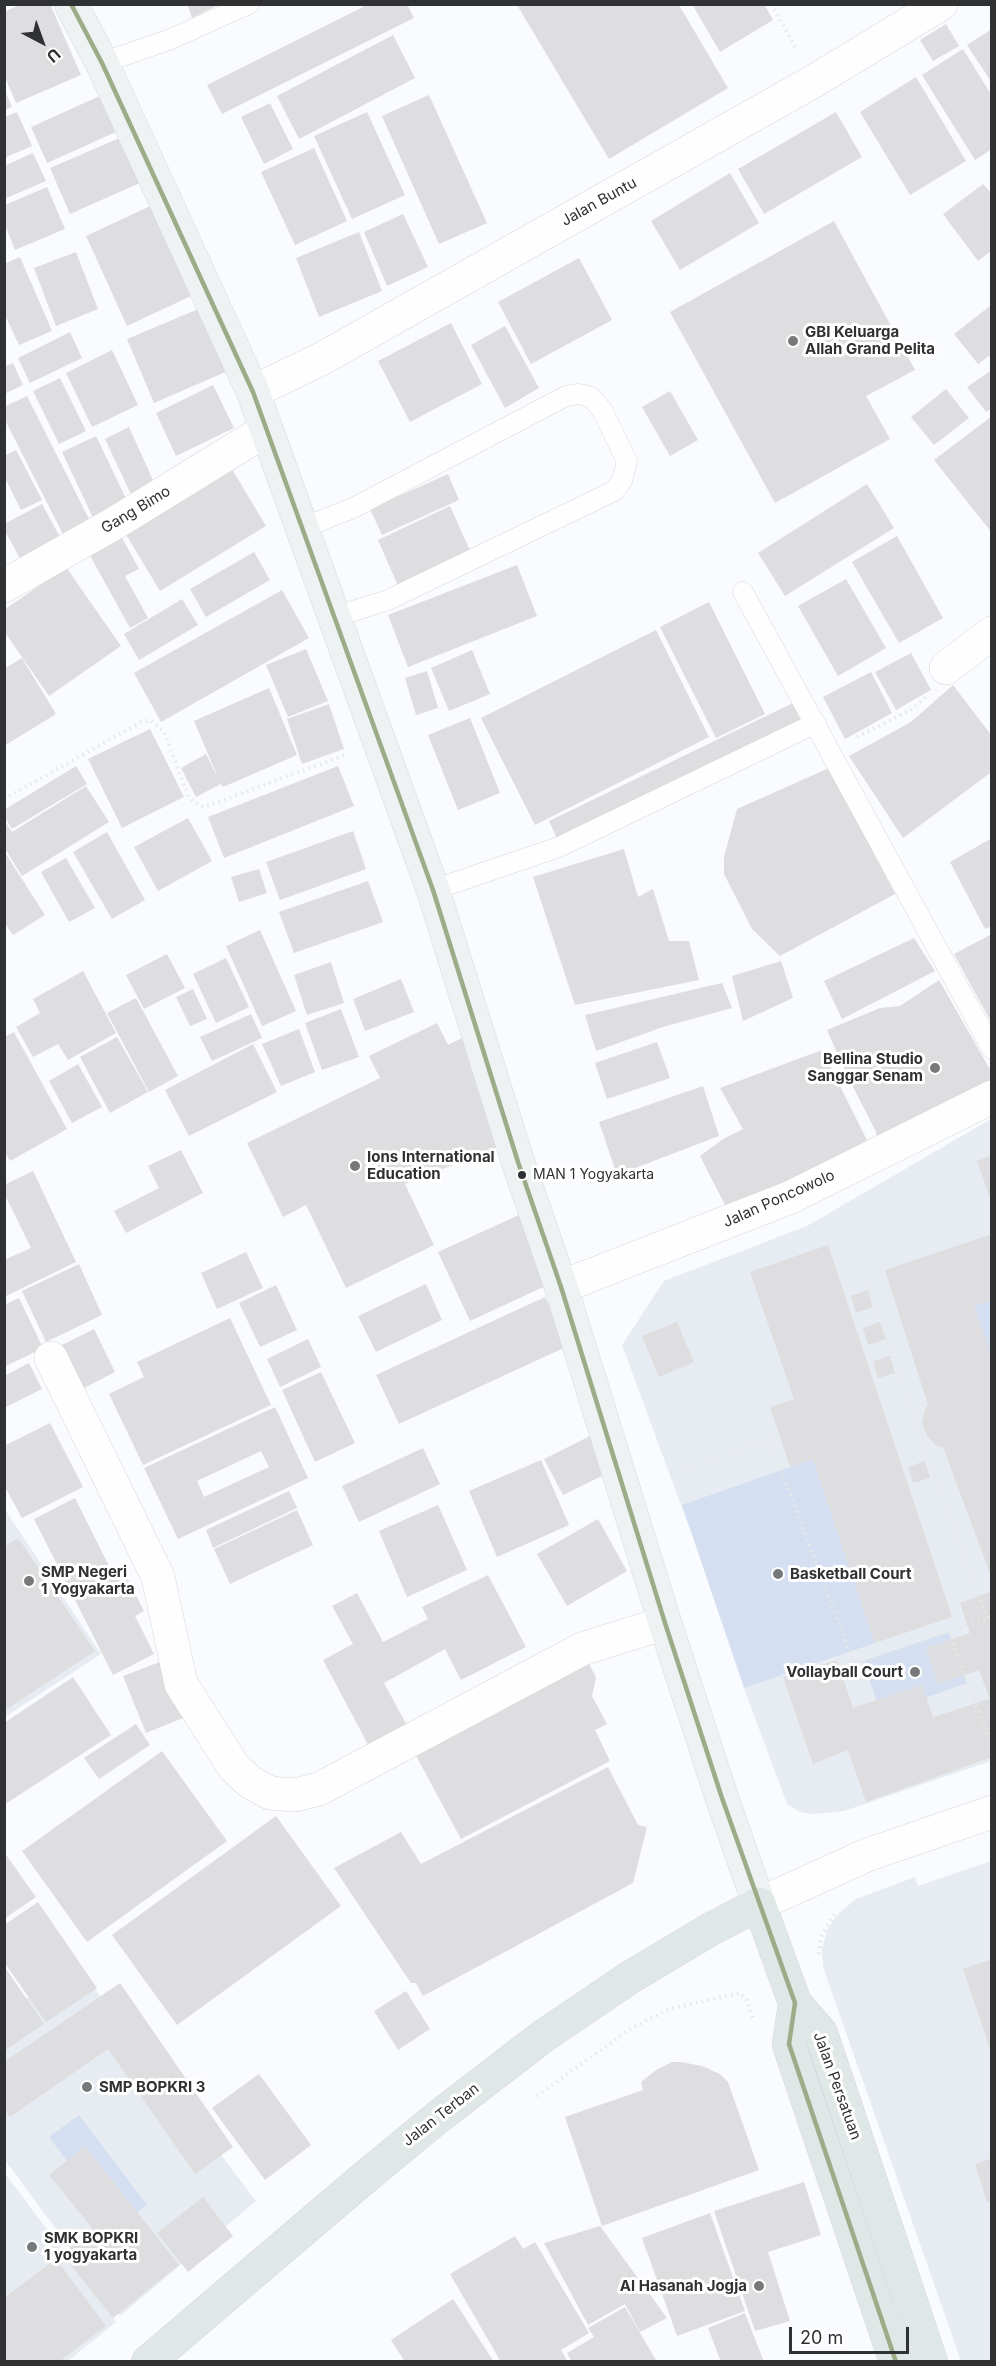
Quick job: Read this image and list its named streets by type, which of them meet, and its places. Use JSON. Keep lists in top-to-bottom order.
{
  "streets": {
    "main road": ["Jalan Persatuan", "Jalan Terban"],
    "street": ["Jalan Buntu", "Gang Bimo", "Jalan Poncowolo"]
  },
  "places": [
    "GBI Keluarga Allah Grand Pelita",
    "Bellina Studio Sanggar Senam",
    "Ions International Education",
    "MAN 1 Yogyakarta",
    "Basketball Court",
    "SMP Negeri 1 Yogyakarta",
    "Vollayball Court",
    "SMP BOPKRI 3",
    "SMK BOPKRI 1 yogyakarta",
    "Al Hasanah Jogja"
  ],
  "scale_bar": "20 m",
  "north": "bottom right"
}
